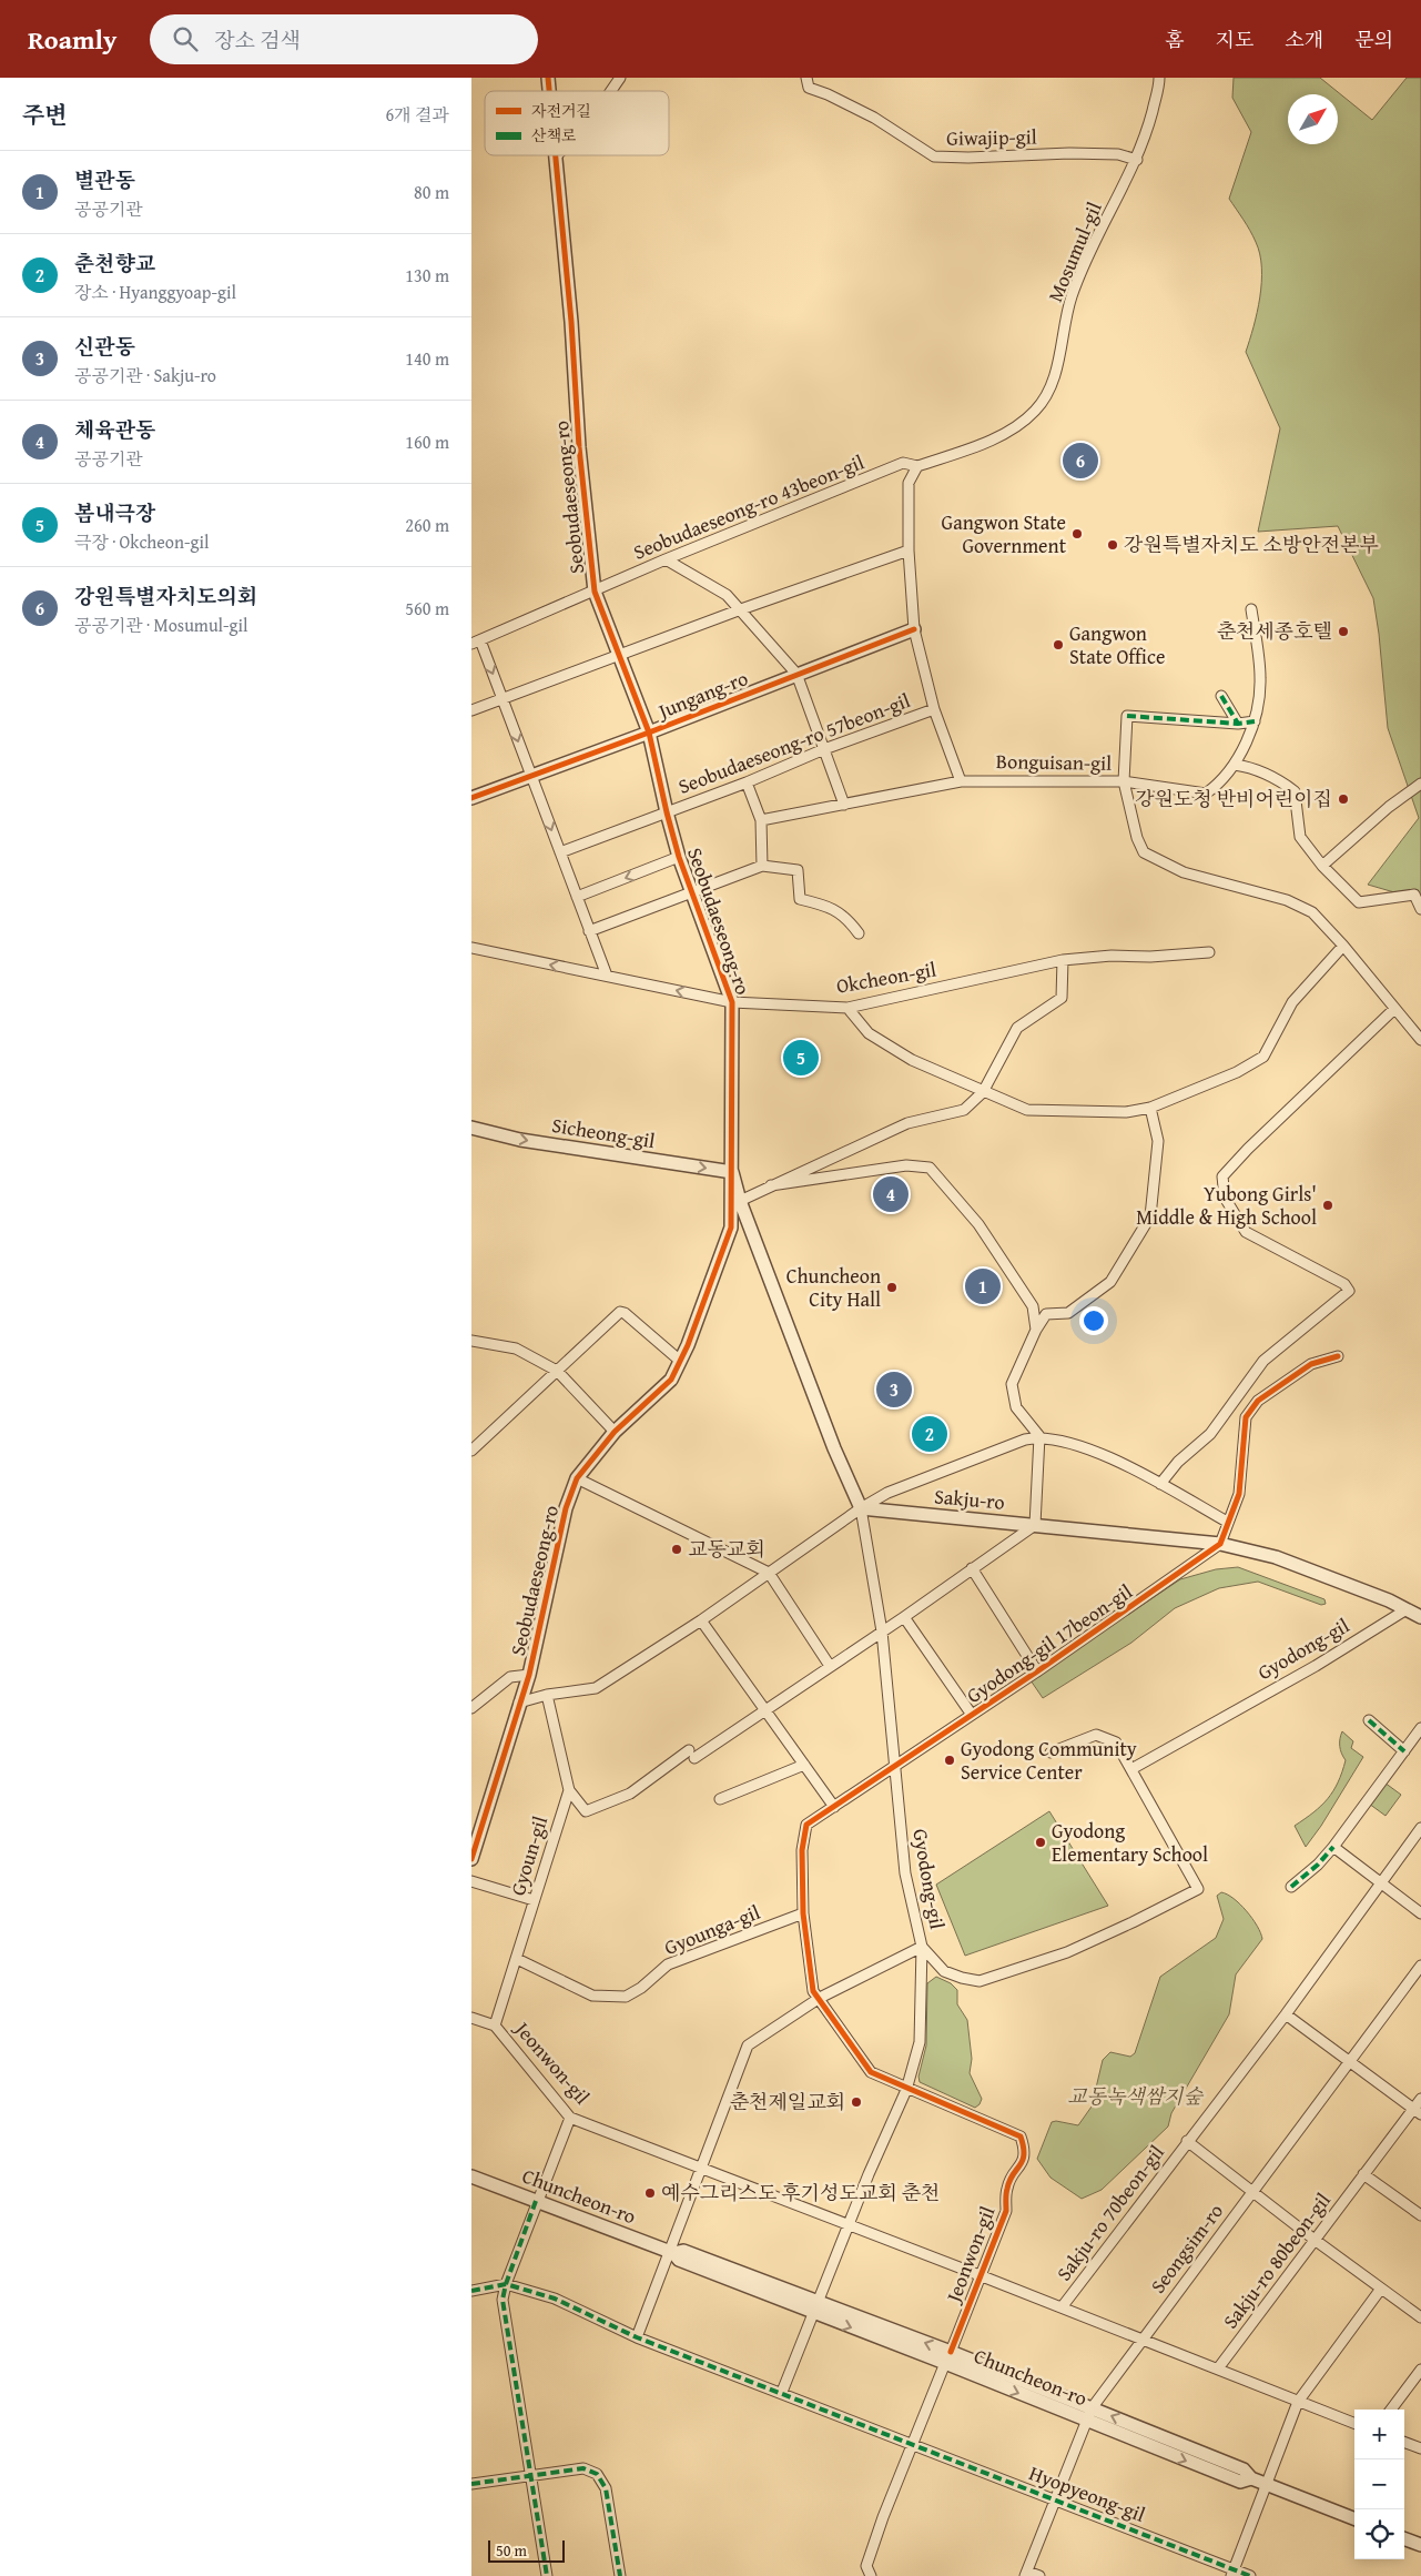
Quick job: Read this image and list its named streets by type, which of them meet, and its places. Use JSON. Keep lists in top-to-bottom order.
{
  "streets": {
    "street": [
      "Giwajip-gil",
      "Mosumul-gil",
      "Seobudaeseong-ro",
      "Seobudaeseong-ro 43beon-gil",
      "Jungang-ro",
      "Seobudaeseong-ro 57beon-gil",
      "Bonguisan-gil",
      "Okcheon-gil",
      "Sicheong-gil",
      "Sakju-ro",
      "Gyodong-gil 17beon-gil",
      "Gyodong-gil",
      "Gyoun-gil",
      "Gyounga-gil",
      "Jeonwon-gil",
      "Chuncheon-ro",
      "Sakju-ro 70beon-gil",
      "Seongsim-ro",
      "Sakju-ro 80beon-gil",
      "Hyopyeong-gil"
    ]
  },
  "crossings": [
    ["Giwajip-gil", "Mosumul-gil"],
    ["Mosumul-gil", "Seobudaeseong-ro 43beon-gil"],
    ["Seobudaeseong-ro", "Seobudaeseong-ro 43beon-gil"],
    ["Seobudaeseong-ro", "Jungang-ro"],
    ["Seobudaeseong-ro", "Seobudaeseong-ro 57beon-gil"],
    ["Seobudaeseong-ro", "Okcheon-gil"],
    ["Seobudaeseong-ro", "Sicheong-gil"],
    ["Sakju-ro", "Gyodong-gil 17beon-gil"],
    ["Sakju-ro", "Gyodong-gil"],
    ["Gyodong-gil 17beon-gil", "Gyodong-gil"],
    ["Gyodong-gil 17beon-gil", "Gyounga-gil"],
    ["Gyoun-gil", "Gyounga-gil"],
    ["Gyoun-gil", "Jeonwon-gil"],
    ["Jeonwon-gil", "Chuncheon-ro"],
    ["Jeonwon-gil", "Sakju-ro 70beon-gil"],
    ["Jeonwon-gil", "Seongsim-ro"],
    ["Jeonwon-gil", "Sakju-ro 80beon-gil"],
    ["Chuncheon-ro", "Seongsim-ro"],
    ["Sakju-ro 70beon-gil", "Seongsim-ro"],
    ["Sakju-ro 70beon-gil", "Sakju-ro 80beon-gil"],
    ["Seongsim-ro", "Hyopyeong-gil"]
  ],
  "one_way": ["Okcheon-gil", "Sicheong-gil"],
  "parks": ["교동녹색쌈지숲"],
  "places": [
    "Gangwon State Government",
    "강원특별자치도 소방안전본부",
    "춘천세종호텔",
    "Gangwon State Office",
    "강원도청 반비어린이집",
    "Yubong Girls' Middle & High School",
    "Chuncheon City Hall",
    "교동교회",
    "Gyodong Community Service Center",
    "Gyodong Elementary School",
    "춘천제일교회",
    "예수그리스도 후기성도교회 춘천"
  ],
  "legend": ["자전거길", "산책로"],
  "scale_bar": "50 m",
  "north": "top right",
  "page": {
    "header": "Roamly",
    "search": "장소 검색",
    "nav": [
      "홈",
      "지도",
      "소개",
      "문의"
    ],
    "heading": ["주변", "6개 결과"],
    "list": [
      {
        "mark": "1",
        "name": "별관동",
        "note": "공공기관",
        "value": "80 m"
      },
      {
        "mark": "2",
        "name": "춘천향교",
        "note": "장소 · Hyanggyoap-gil",
        "value": "130 m"
      },
      {
        "mark": "3",
        "name": "신관동",
        "note": "공공기관 · Sakju-ro",
        "value": "140 m"
      },
      {
        "mark": "4",
        "name": "체육관동",
        "note": "공공기관",
        "value": "160 m"
      },
      {
        "mark": "5",
        "name": "봄내극장",
        "note": "극장 · Okcheon-gil",
        "value": "260 m"
      },
      {
        "mark": "6",
        "name": "강원특별자치도의회",
        "note": "공공기관 · Mosumul-gil",
        "value": "560 m"
      }
    ],
    "pins": [
      "6",
      "5",
      "4",
      "1",
      "3",
      "2"
    ],
    "map_buttons": ["+", "−"],
    "scale": "50 m"
  }
}
